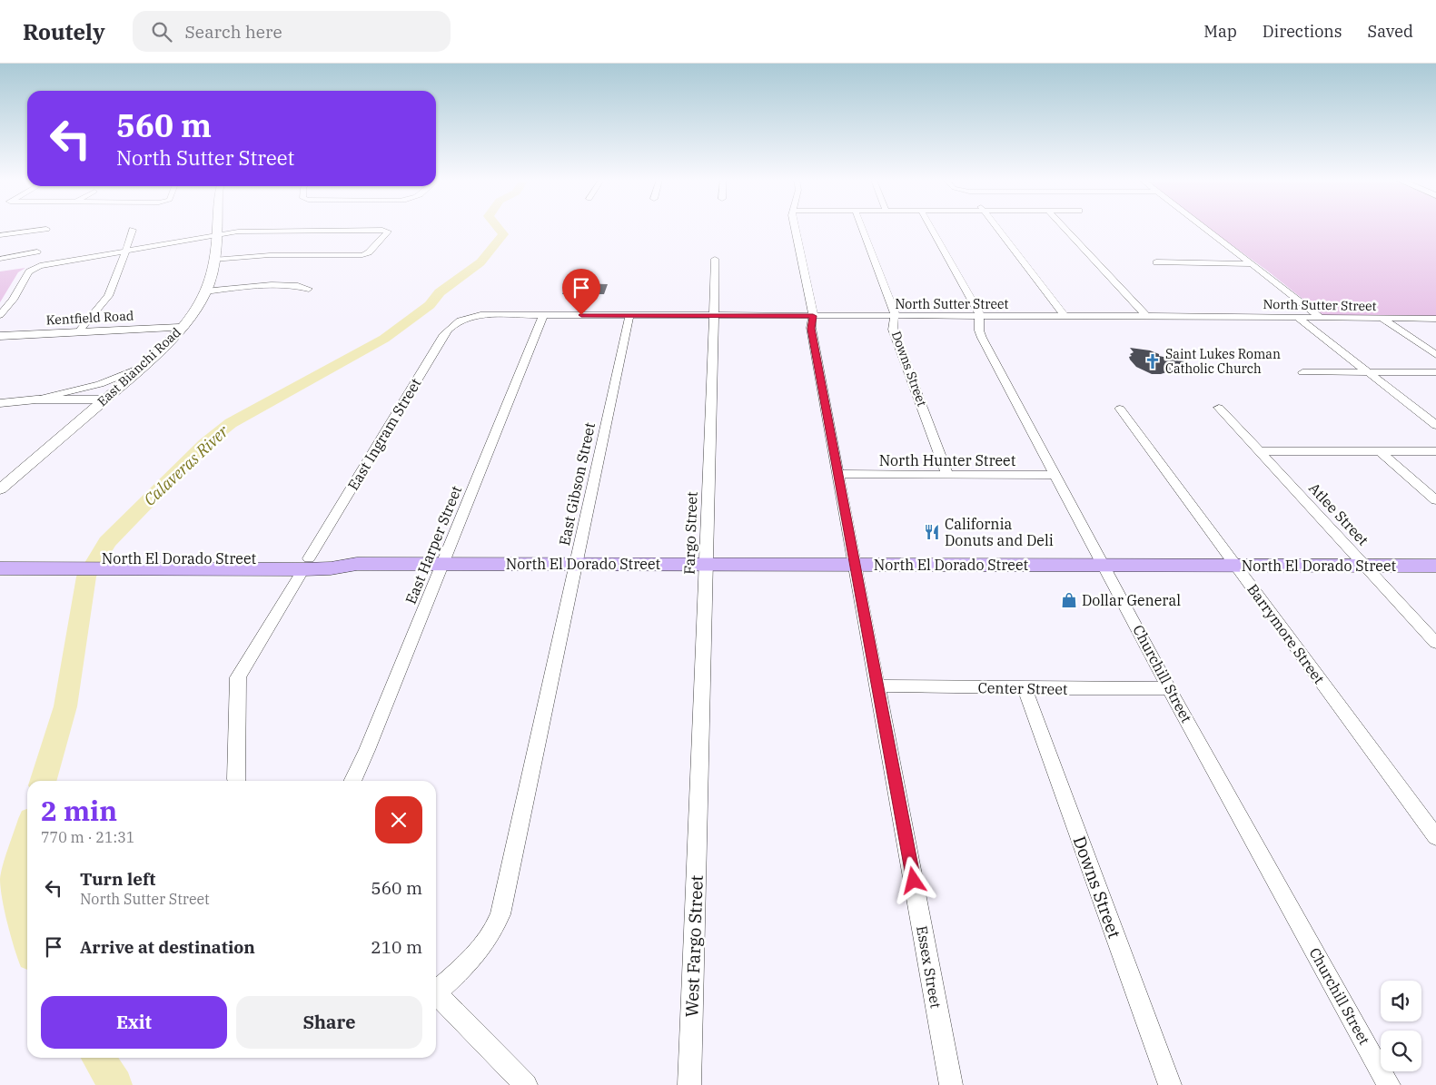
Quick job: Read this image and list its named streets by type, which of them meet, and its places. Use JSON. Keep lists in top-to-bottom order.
{
  "streets": {
    "main road": ["North El Dorado Street"],
    "street": [
      "North Sutter Street",
      "Kentfield Road",
      "East Bianchi Road",
      "Downs Street",
      "East Ingram Street",
      "North Hunter Street",
      "East Gibson Street",
      "Atlee Street",
      "Fargo Street",
      "East Harper Street",
      "Barrymore Street",
      "Churchill Street",
      "Center Street",
      "West Fargo Street",
      "Essex Street"
    ]
  },
  "crossings": [
    ["North Sutter Street", "Downs Street"],
    ["North Sutter Street", "East Ingram Street"],
    ["North Sutter Street", "East Gibson Street"],
    ["North Sutter Street", "Fargo Street"],
    ["North Sutter Street", "East Harper Street"],
    ["North Sutter Street", "Churchill Street"],
    ["North Sutter Street", "Essex Street"],
    ["Kentfield Road", "East Bianchi Road"],
    ["Downs Street", "North Hunter Street"],
    ["Downs Street", "Center Street"],
    ["East Ingram Street", "North El Dorado Street"],
    ["North Hunter Street", "Churchill Street"],
    ["North Hunter Street", "Essex Street"],
    ["East Gibson Street", "North El Dorado Street"],
    ["Atlee Street", "North El Dorado Street"],
    ["Fargo Street", "North El Dorado Street"],
    ["Fargo Street", "West Fargo Street"],
    ["East Harper Street", "North El Dorado Street"],
    ["North El Dorado Street", "Barrymore Street"],
    ["North El Dorado Street", "Churchill Street"],
    ["North El Dorado Street", "Essex Street"],
    ["Churchill Street", "Center Street"],
    ["Center Street", "Essex Street"]
  ],
  "water": ["Calaveras River"],
  "places": {
    "church": ["Saint Lukes Roman Catholic Church"],
    "restaurant": ["California Donuts and Deli"],
    "shop": ["Dollar General"]
  },
  "page": {
    "header": "Routely",
    "search": "Search here",
    "nav": ["Map", "Directions", "Saved"],
    "turn": ["560 m", "North Sutter Street"],
    "heading": ["2 min", "770 m · 21:31"],
    "list": [
      {
        "name": "Turn left",
        "note": "North Sutter Street",
        "value": "560 m"
      },
      {
        "name": "Arrive at destination",
        "value": "210 m"
      }
    ],
    "buttons": ["Exit", "Share"]
  }
}
